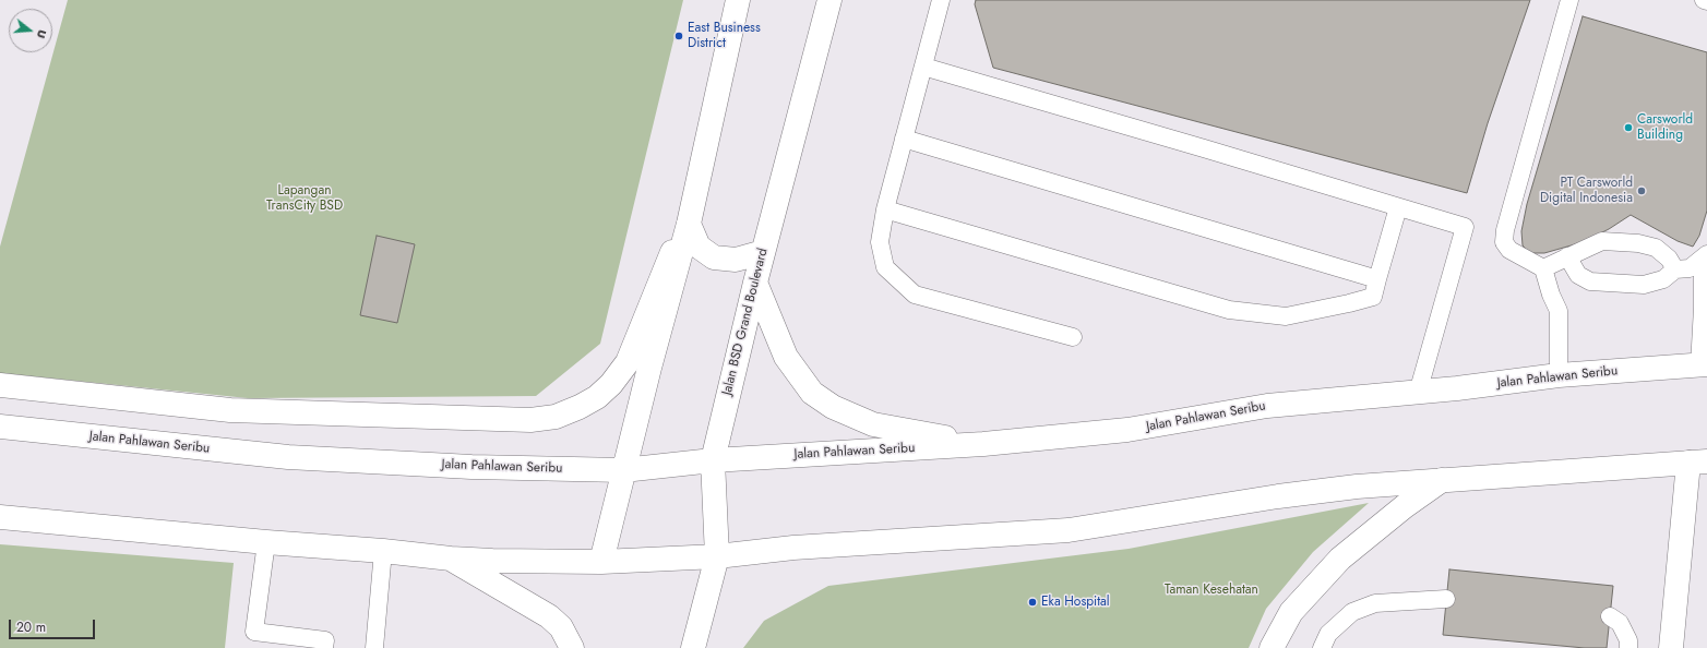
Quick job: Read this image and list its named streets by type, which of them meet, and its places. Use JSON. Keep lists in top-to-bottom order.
{
  "streets": {
    "main road": ["Jalan BSD Grand Boulevard", "Jalan Pahlawan Seribu"]
  },
  "crossings": [
    ["Jalan BSD Grand Boulevard", "Jalan Pahlawan Seribu"]
  ],
  "parks": ["Lapangan TransCity BSD", "Taman Kesehatan"],
  "places": [
    "East Business District",
    "Carsworld Building",
    "PT Carsworld Digital Indonesia",
    "Eka Hospital"
  ],
  "scale_bar": "20 m",
  "north": "right"
}
